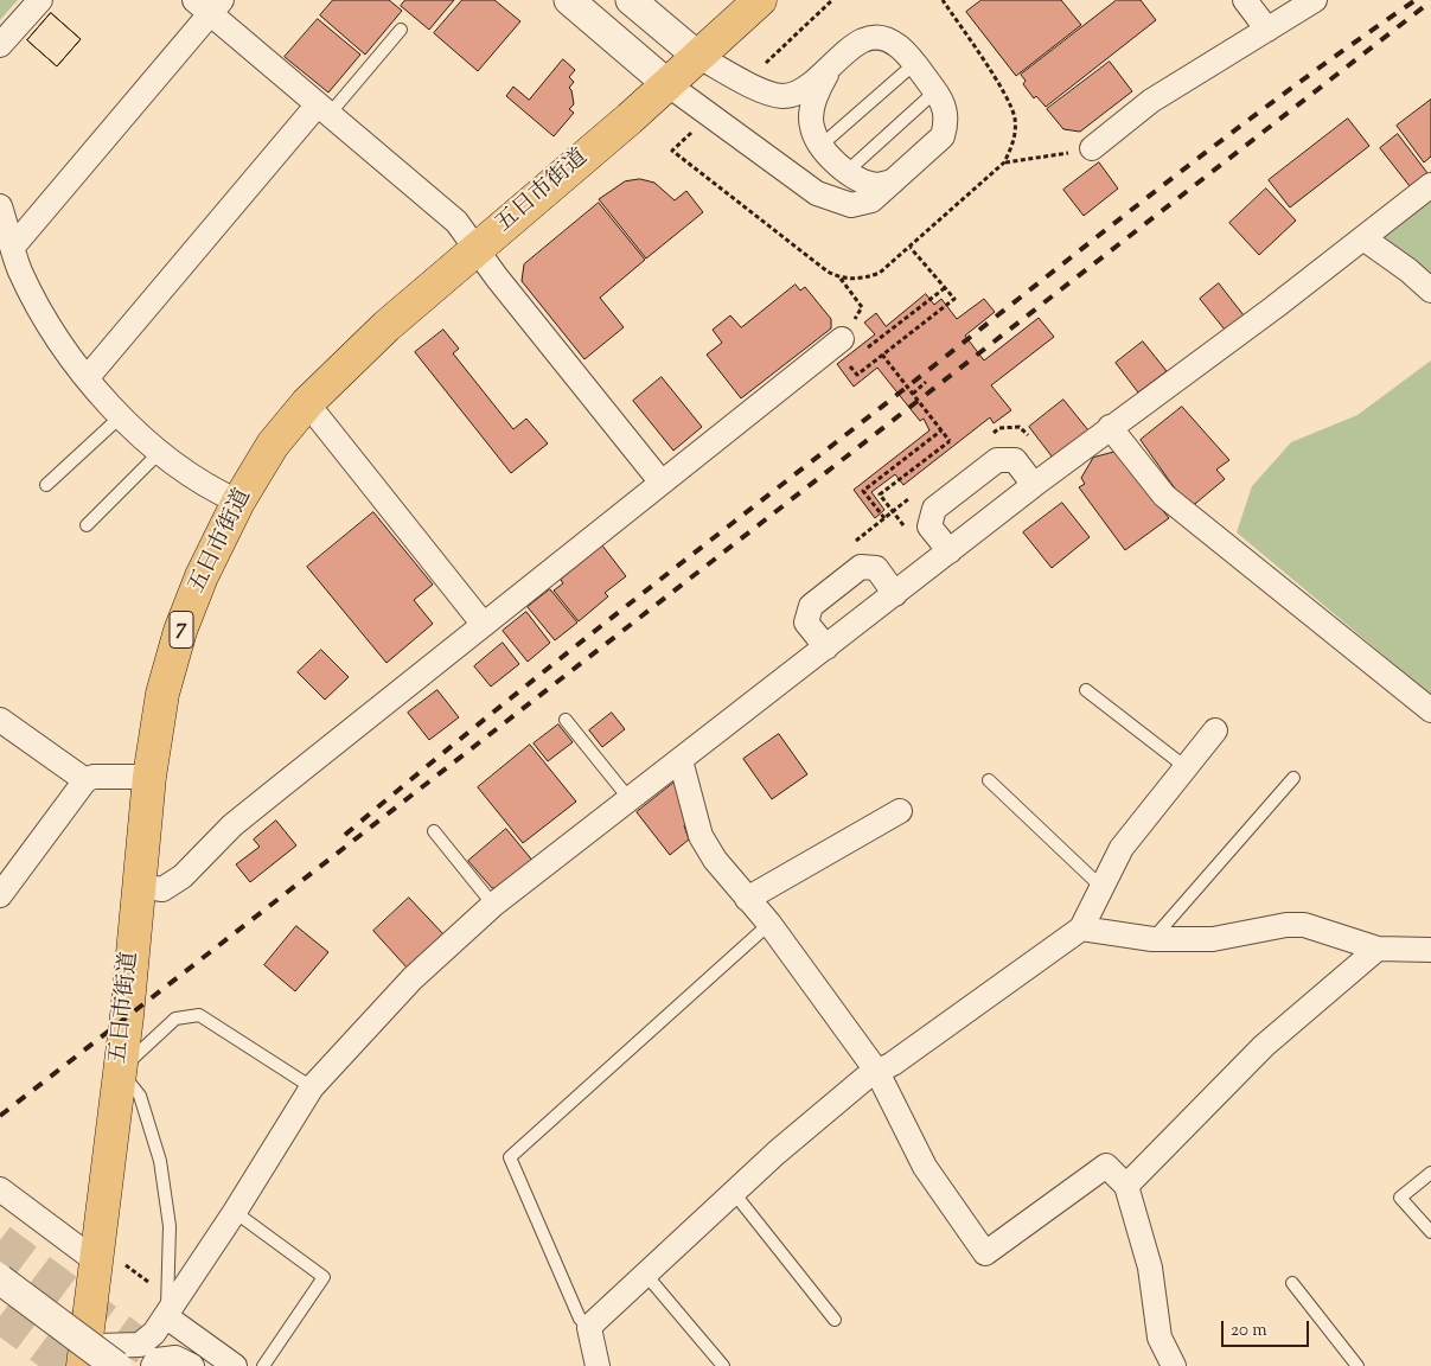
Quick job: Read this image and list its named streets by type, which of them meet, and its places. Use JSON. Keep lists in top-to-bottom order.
{
  "streets": {
    "main road": ["五日市街道", "7"]
  },
  "scale_bar": "20 m"
}
